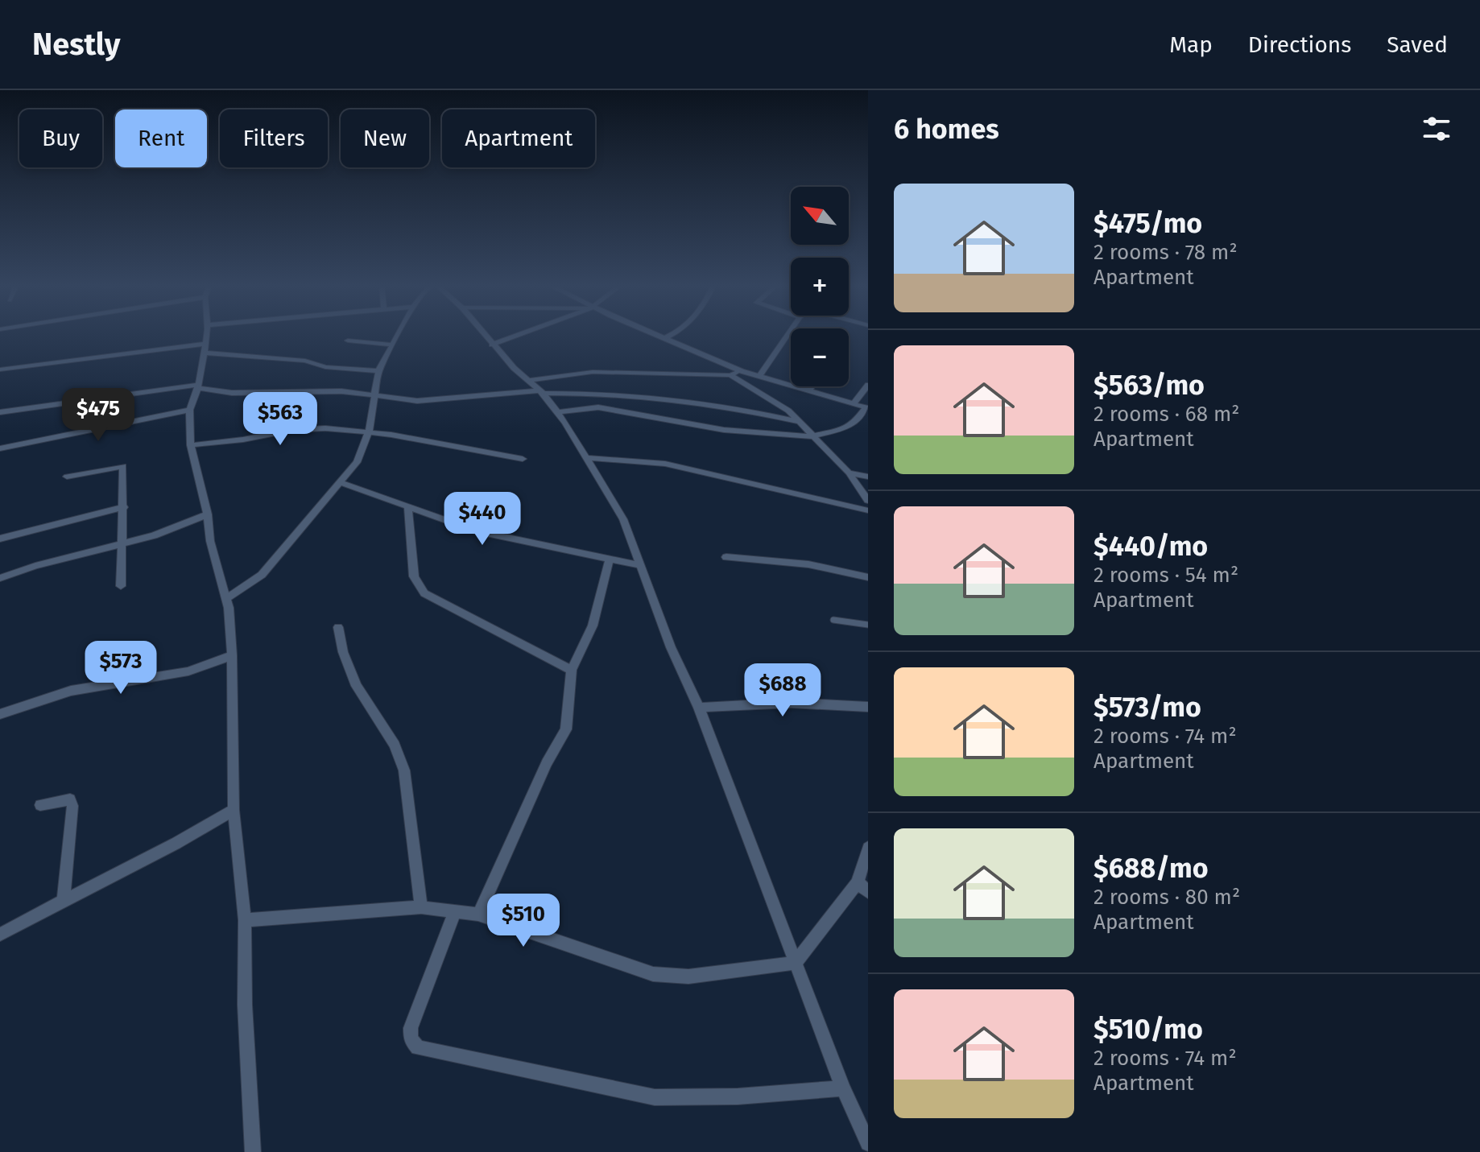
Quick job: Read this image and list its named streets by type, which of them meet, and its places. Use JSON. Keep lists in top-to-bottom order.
{
  "north": "top left",
  "page": {
    "header": "Nestly",
    "nav": ["Map", "Directions", "Saved"],
    "heading": "6 homes",
    "chip": [
      "Buy",
      "Rent",
      "Filters",
      "New",
      "Apartment"
    ],
    "list": [
      {
        "name": "$475/mo",
        "note": "2 rooms · 78 m² · Apartment"
      },
      {
        "name": "$563/mo",
        "note": "2 rooms · 68 m² · Apartment"
      },
      {
        "name": "$440/mo",
        "note": "2 rooms · 54 m² · Apartment"
      },
      {
        "name": "$573/mo",
        "note": "2 rooms · 74 m² · Apartment"
      },
      {
        "name": "$688/mo",
        "note": "2 rooms · 80 m² · Apartment"
      },
      {
        "name": "$510/mo",
        "note": "2 rooms · 74 m² · Apartment"
      }
    ],
    "map_buttons": ["+", "−"],
    "price": [
      "$475",
      "$563",
      "$440",
      "$573",
      "$688",
      "$510"
    ]
  }
}
